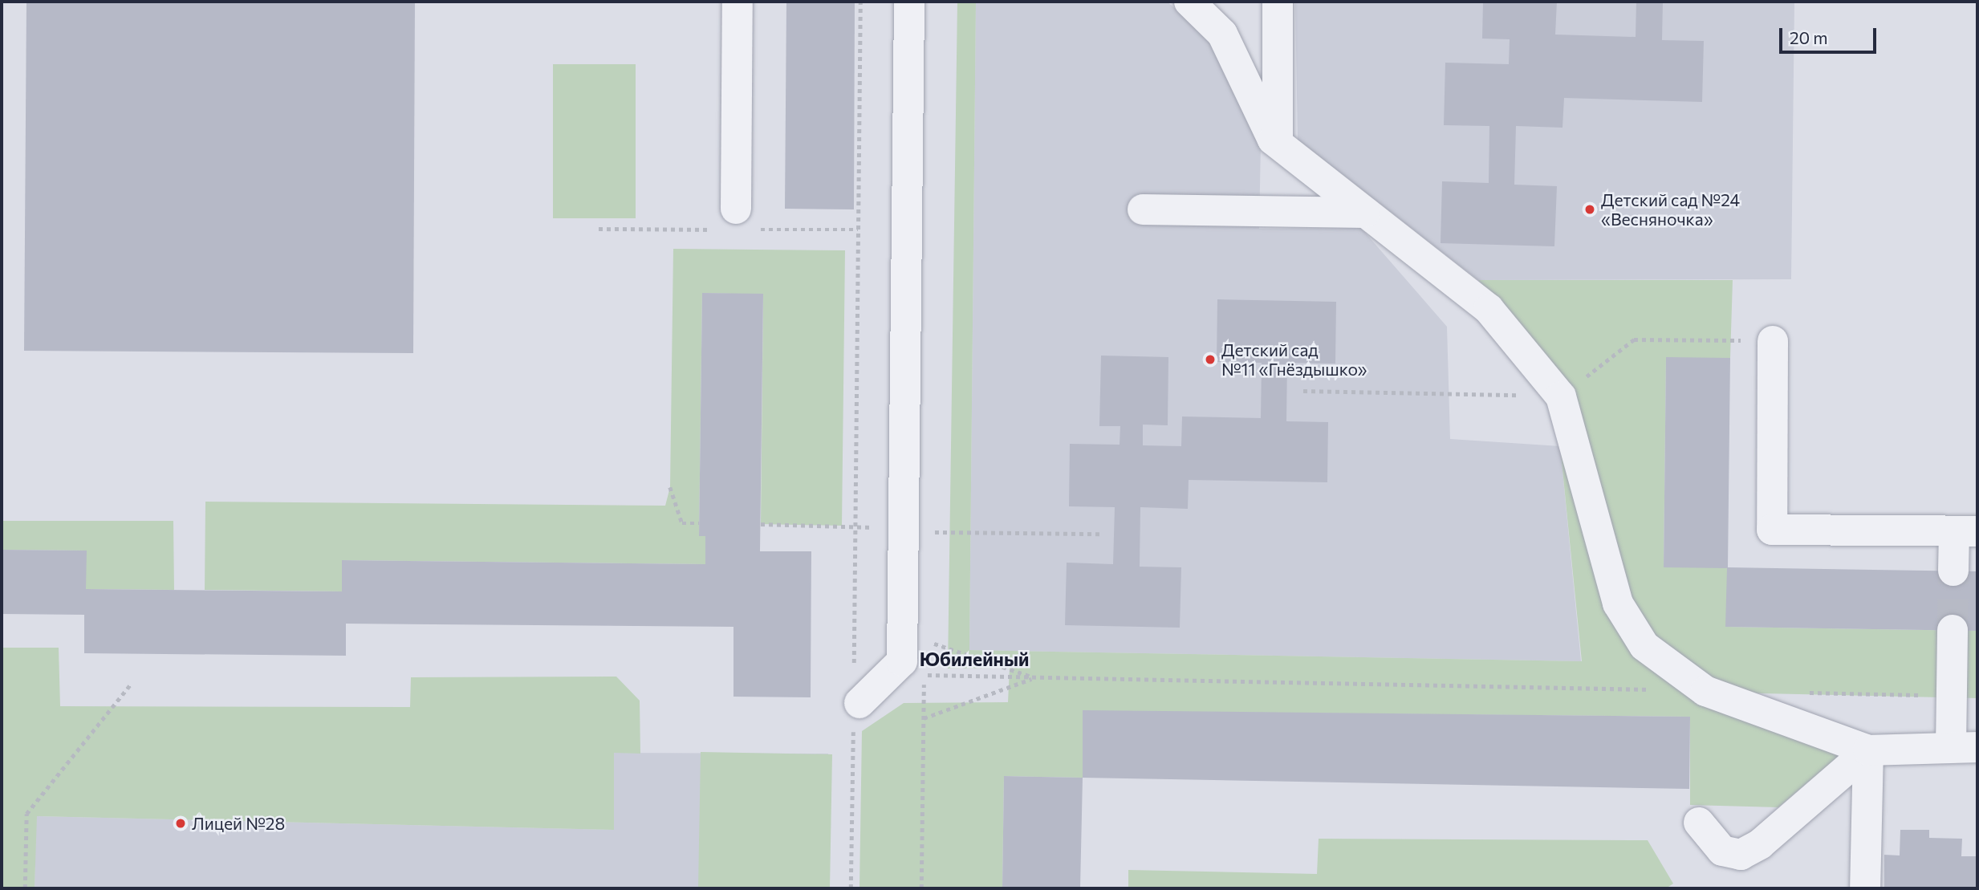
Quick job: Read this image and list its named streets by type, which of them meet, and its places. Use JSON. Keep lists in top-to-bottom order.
{
  "districts": ["Юбилейный"],
  "places": ["Детский сад №24 «Весняночка»", "Детский сад №11 «Гнёздышко»", "Лицей №28"],
  "scale_bar": "20 m"
}
